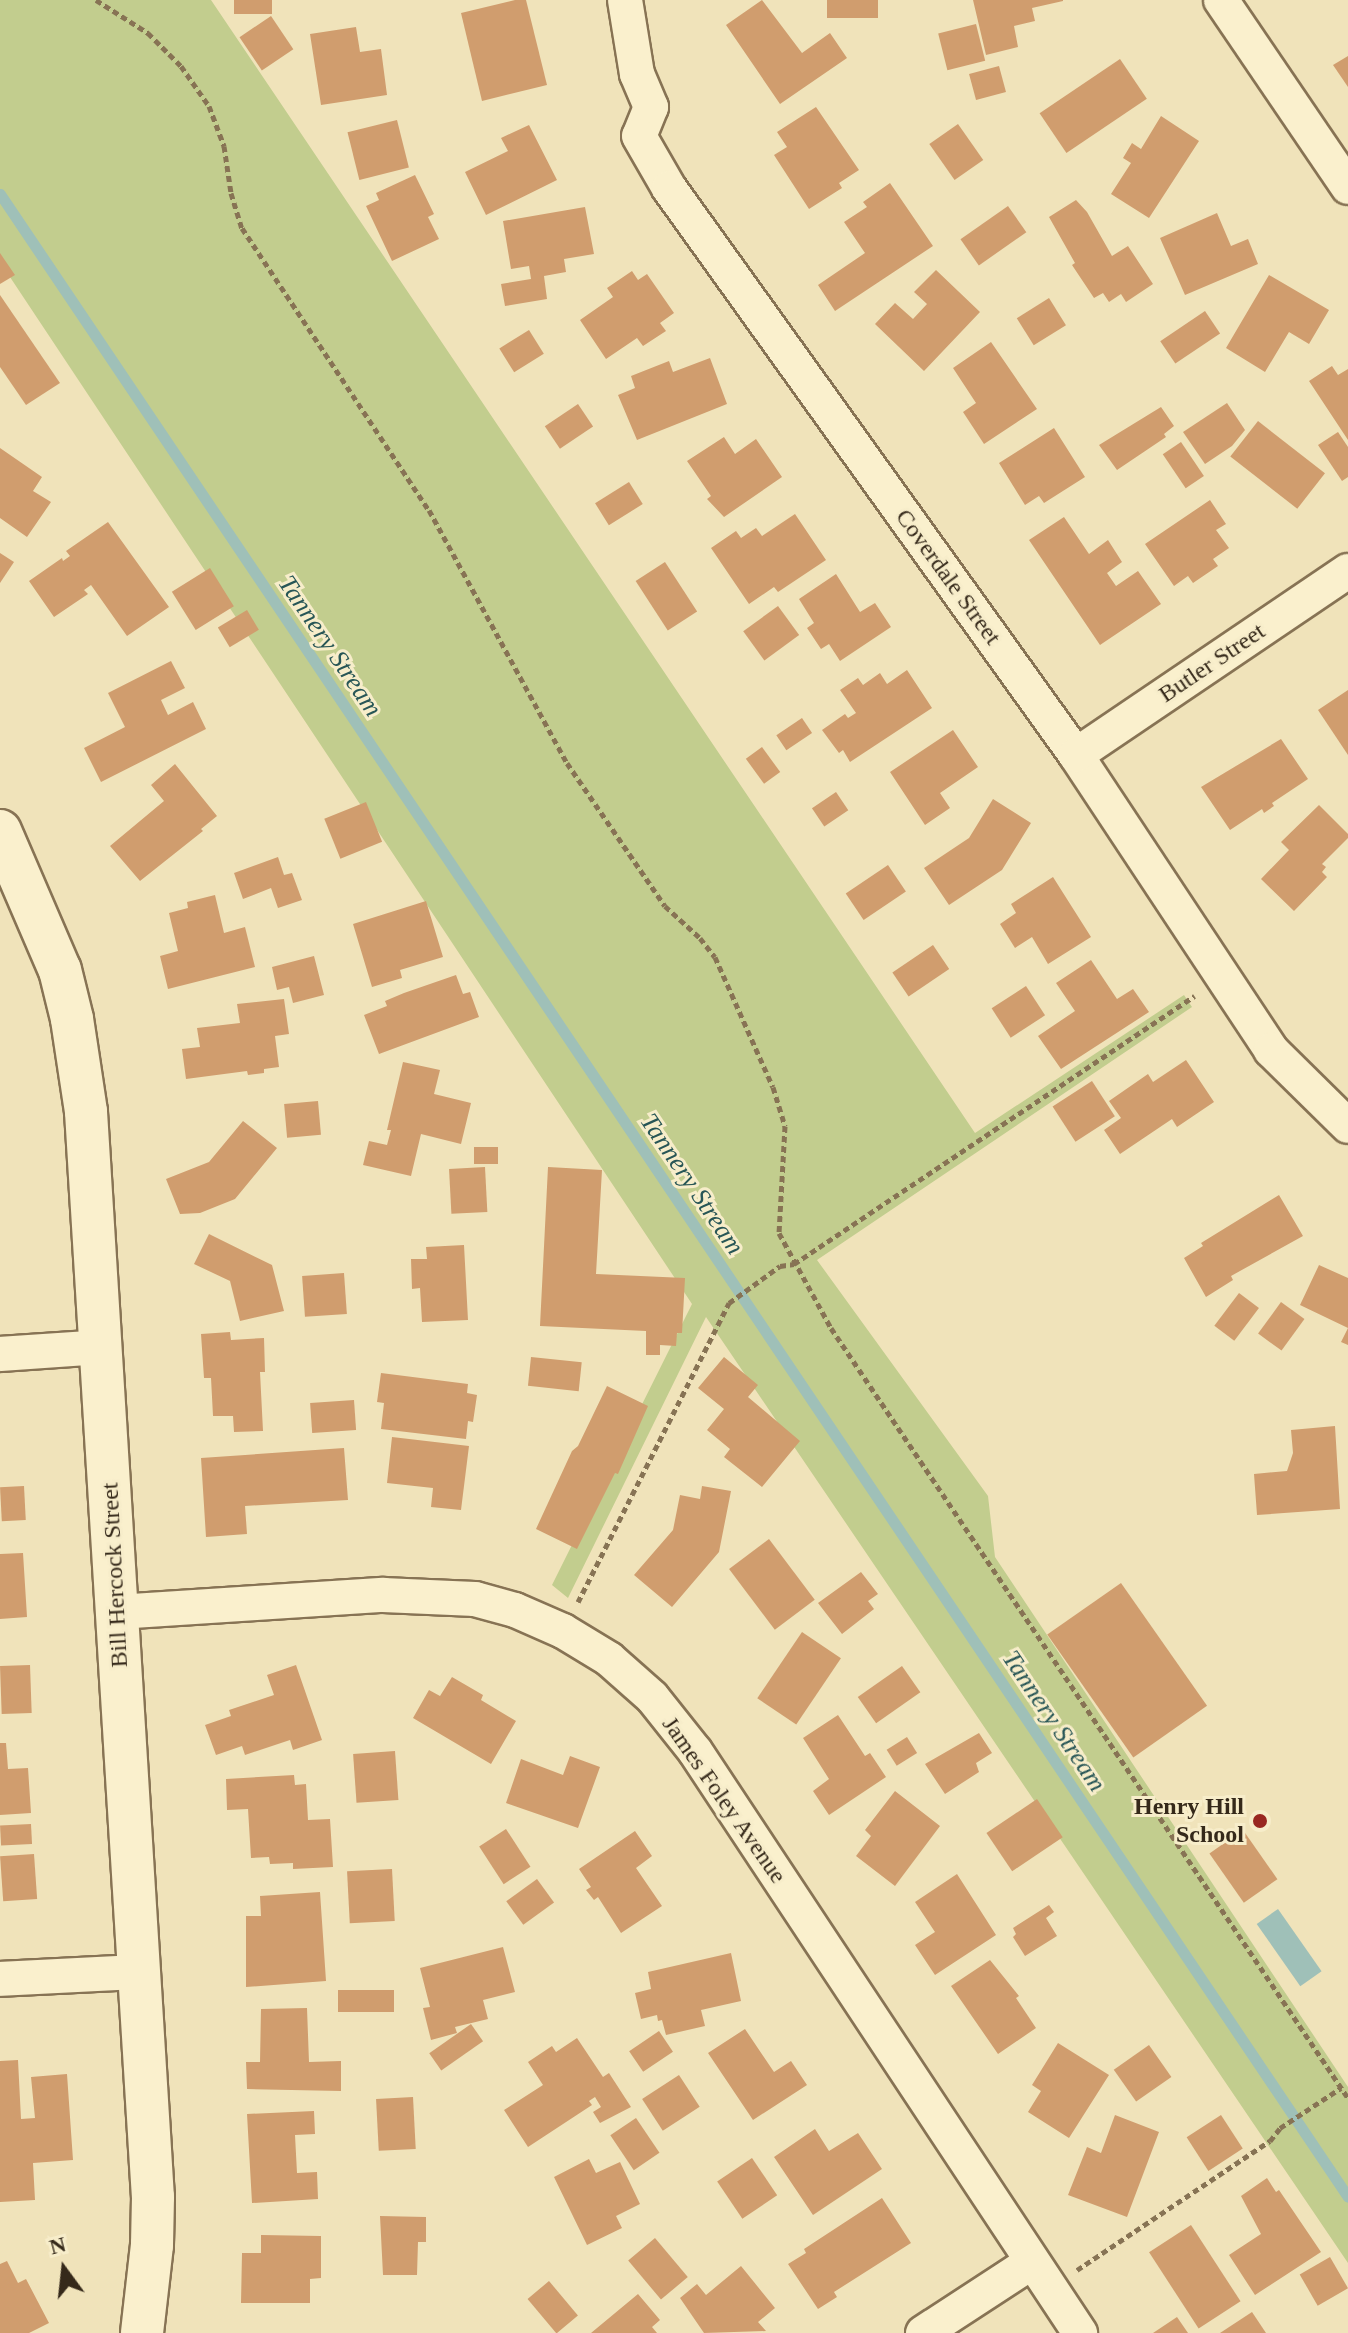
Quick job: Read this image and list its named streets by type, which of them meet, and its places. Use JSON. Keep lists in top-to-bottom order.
{
  "streets": {
    "street": [
      "Coverdale Street",
      "Butler Street",
      "Bill Hercock Street",
      "James Foley Avenue"
    ]
  },
  "crossings": [
    ["Coverdale Street", "Butler Street"],
    ["Bill Hercock Street", "James Foley Avenue"]
  ],
  "water": ["Tannery Stream"],
  "places": ["Henry Hill School"],
  "north": "top"
}
